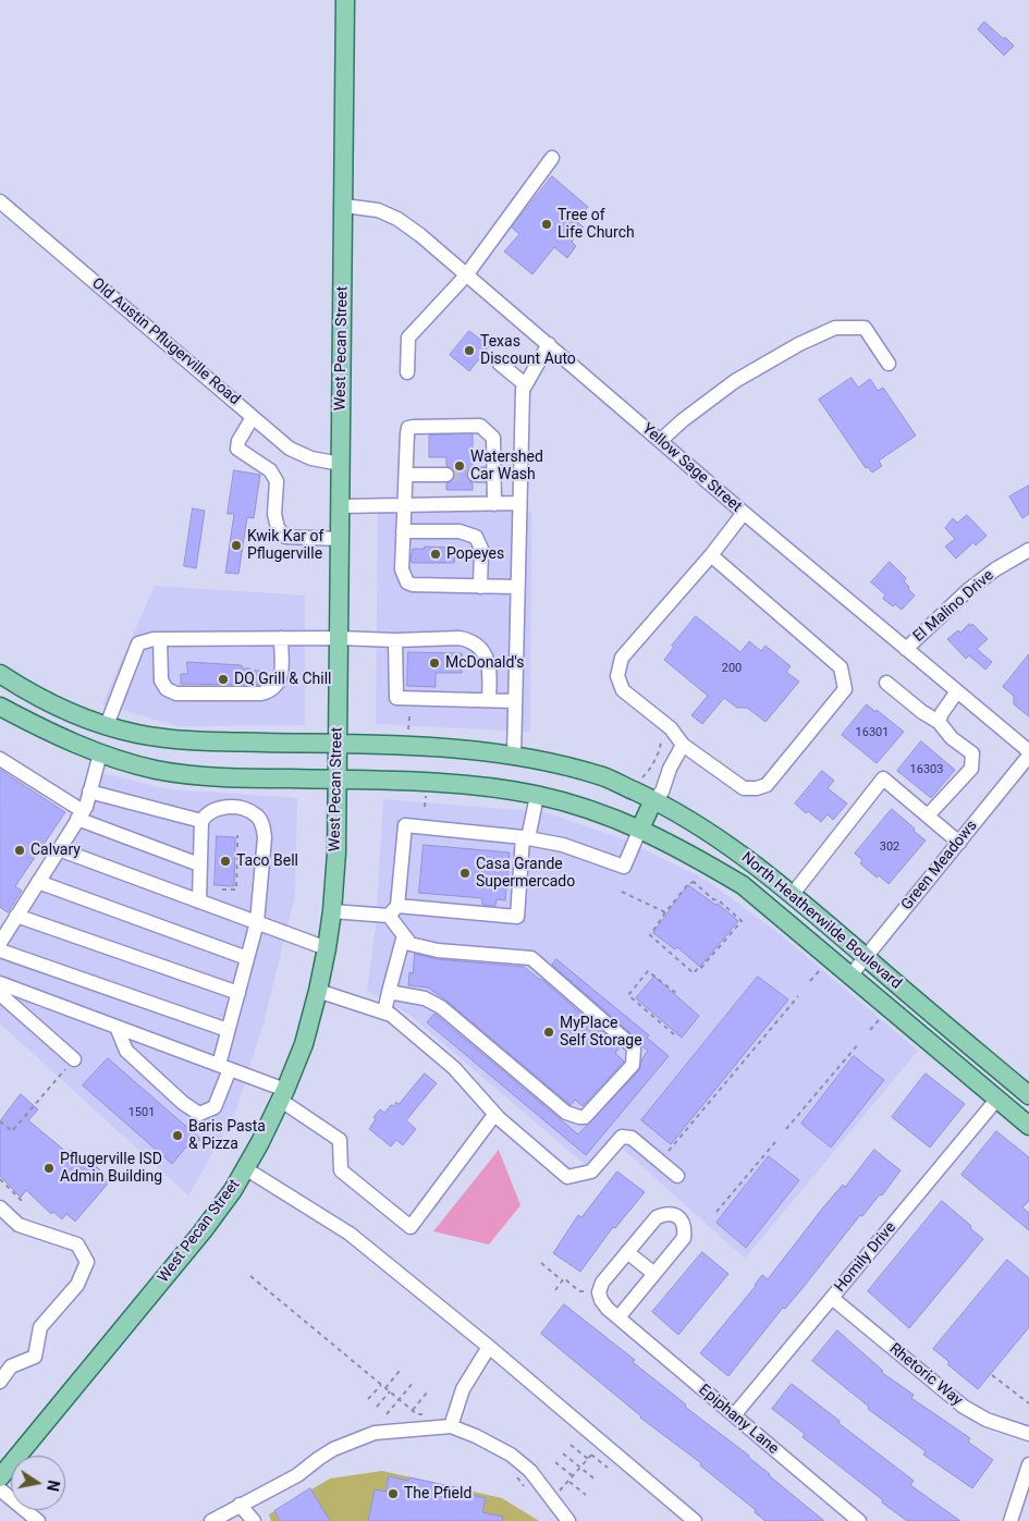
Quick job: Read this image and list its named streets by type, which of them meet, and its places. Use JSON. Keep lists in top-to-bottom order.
{
  "streets": {
    "main road": ["West Pecan Street", "North Heatherwilde Boulevard"],
    "street": [
      "Old Austin Pflugerville Road",
      "Yellow Sage Street",
      "El Malino Drive",
      "Green Meadows",
      "Homily Drive",
      "Rhetoric Way",
      "Epiphany Lane"
    ]
  },
  "crossings": [
    ["Old Austin Pflugerville Road", "West Pecan Street"],
    ["West Pecan Street", "Yellow Sage Street"],
    ["West Pecan Street", "North Heatherwilde Boulevard"],
    ["Yellow Sage Street", "El Malino Drive"],
    ["Green Meadows", "North Heatherwilde Boulevard"],
    ["North Heatherwilde Boulevard", "Homily Drive"],
    ["Homily Drive", "Rhetoric Way"],
    ["Homily Drive", "Epiphany Lane"]
  ],
  "places": [
    "Tree of Life Church",
    "Texas Discount Auto",
    "Watershed Car Wash",
    "Kwik Kar of Pflugerville",
    "Popeyes",
    "McDonald's",
    "DQ Grill & Chill",
    "Calvary",
    "Taco Bell",
    "Casa Grande Supermercado",
    "MyPlace Self Storage",
    "Baris Pasta & Pizza",
    "Pflugerville ISD Admin Building",
    "The Pfield"
  ],
  "house_numbers": [
    "200",
    "16301",
    "16303",
    "302",
    "1501"
  ],
  "north": "right"
}
